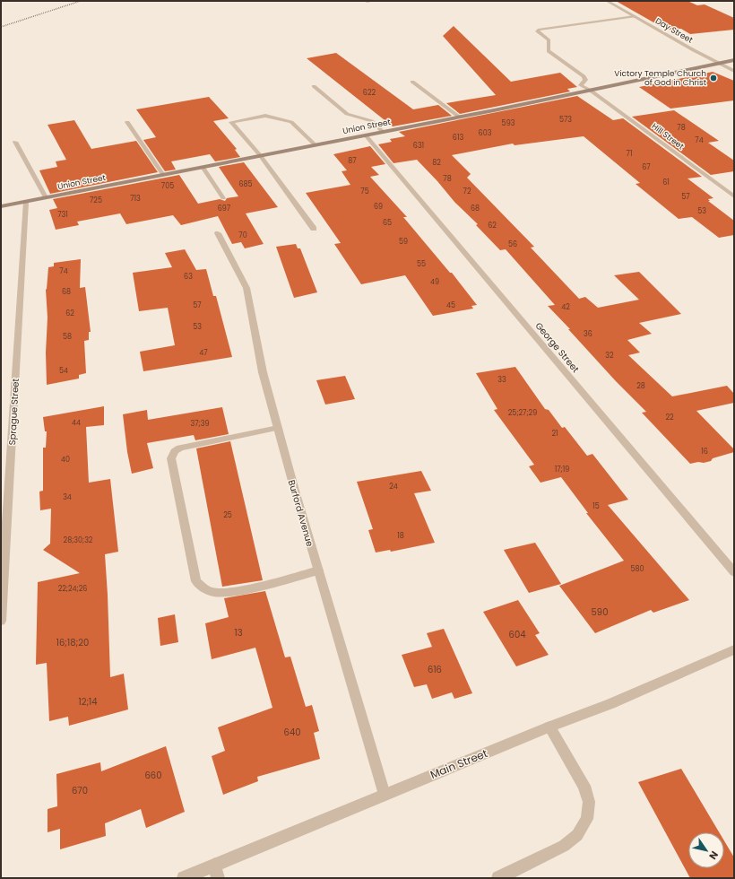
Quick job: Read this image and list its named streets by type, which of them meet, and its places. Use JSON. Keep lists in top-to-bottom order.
{
  "streets": {
    "main road": ["Union Street"],
    "street": [
      "Day Street",
      "Hill Street",
      "George Street",
      "Sprague Street",
      "Burford Avenue",
      "Main Street"
    ]
  },
  "crossings": [
    ["Day Street", "Union Street"],
    ["Union Street", "Hill Street"],
    ["Union Street", "George Street"],
    ["Union Street", "Sprague Street"],
    ["Burford Avenue", "Main Street"]
  ],
  "places": ["Victory Temple Church of God in Christ"],
  "house_numbers": [
    "622",
    "573",
    "593",
    "78",
    "603",
    "613",
    "74",
    "631",
    "71",
    "87",
    "82",
    "67",
    "78",
    "61",
    "685",
    "705",
    "75",
    "72",
    "57",
    "713",
    "725",
    "69",
    "697",
    "68",
    "53",
    "731",
    "65",
    "62",
    "70",
    "59",
    "56",
    "55",
    "74",
    "63",
    "49",
    "68",
    "57",
    "45",
    "42",
    "62",
    "53",
    "36",
    "58",
    "47",
    "32",
    "54",
    "33",
    "28",
    "25;27;29",
    "22",
    "44",
    "37;39",
    "21",
    "16",
    "40",
    "17;19",
    "24",
    "34",
    "15",
    "25",
    "18",
    "28;30;32",
    "580",
    "22;24;26",
    "590",
    "13",
    "604",
    "16;18;20",
    "616",
    "12;14",
    "640",
    "660",
    "670"
  ],
  "north": "bottom right"
}
